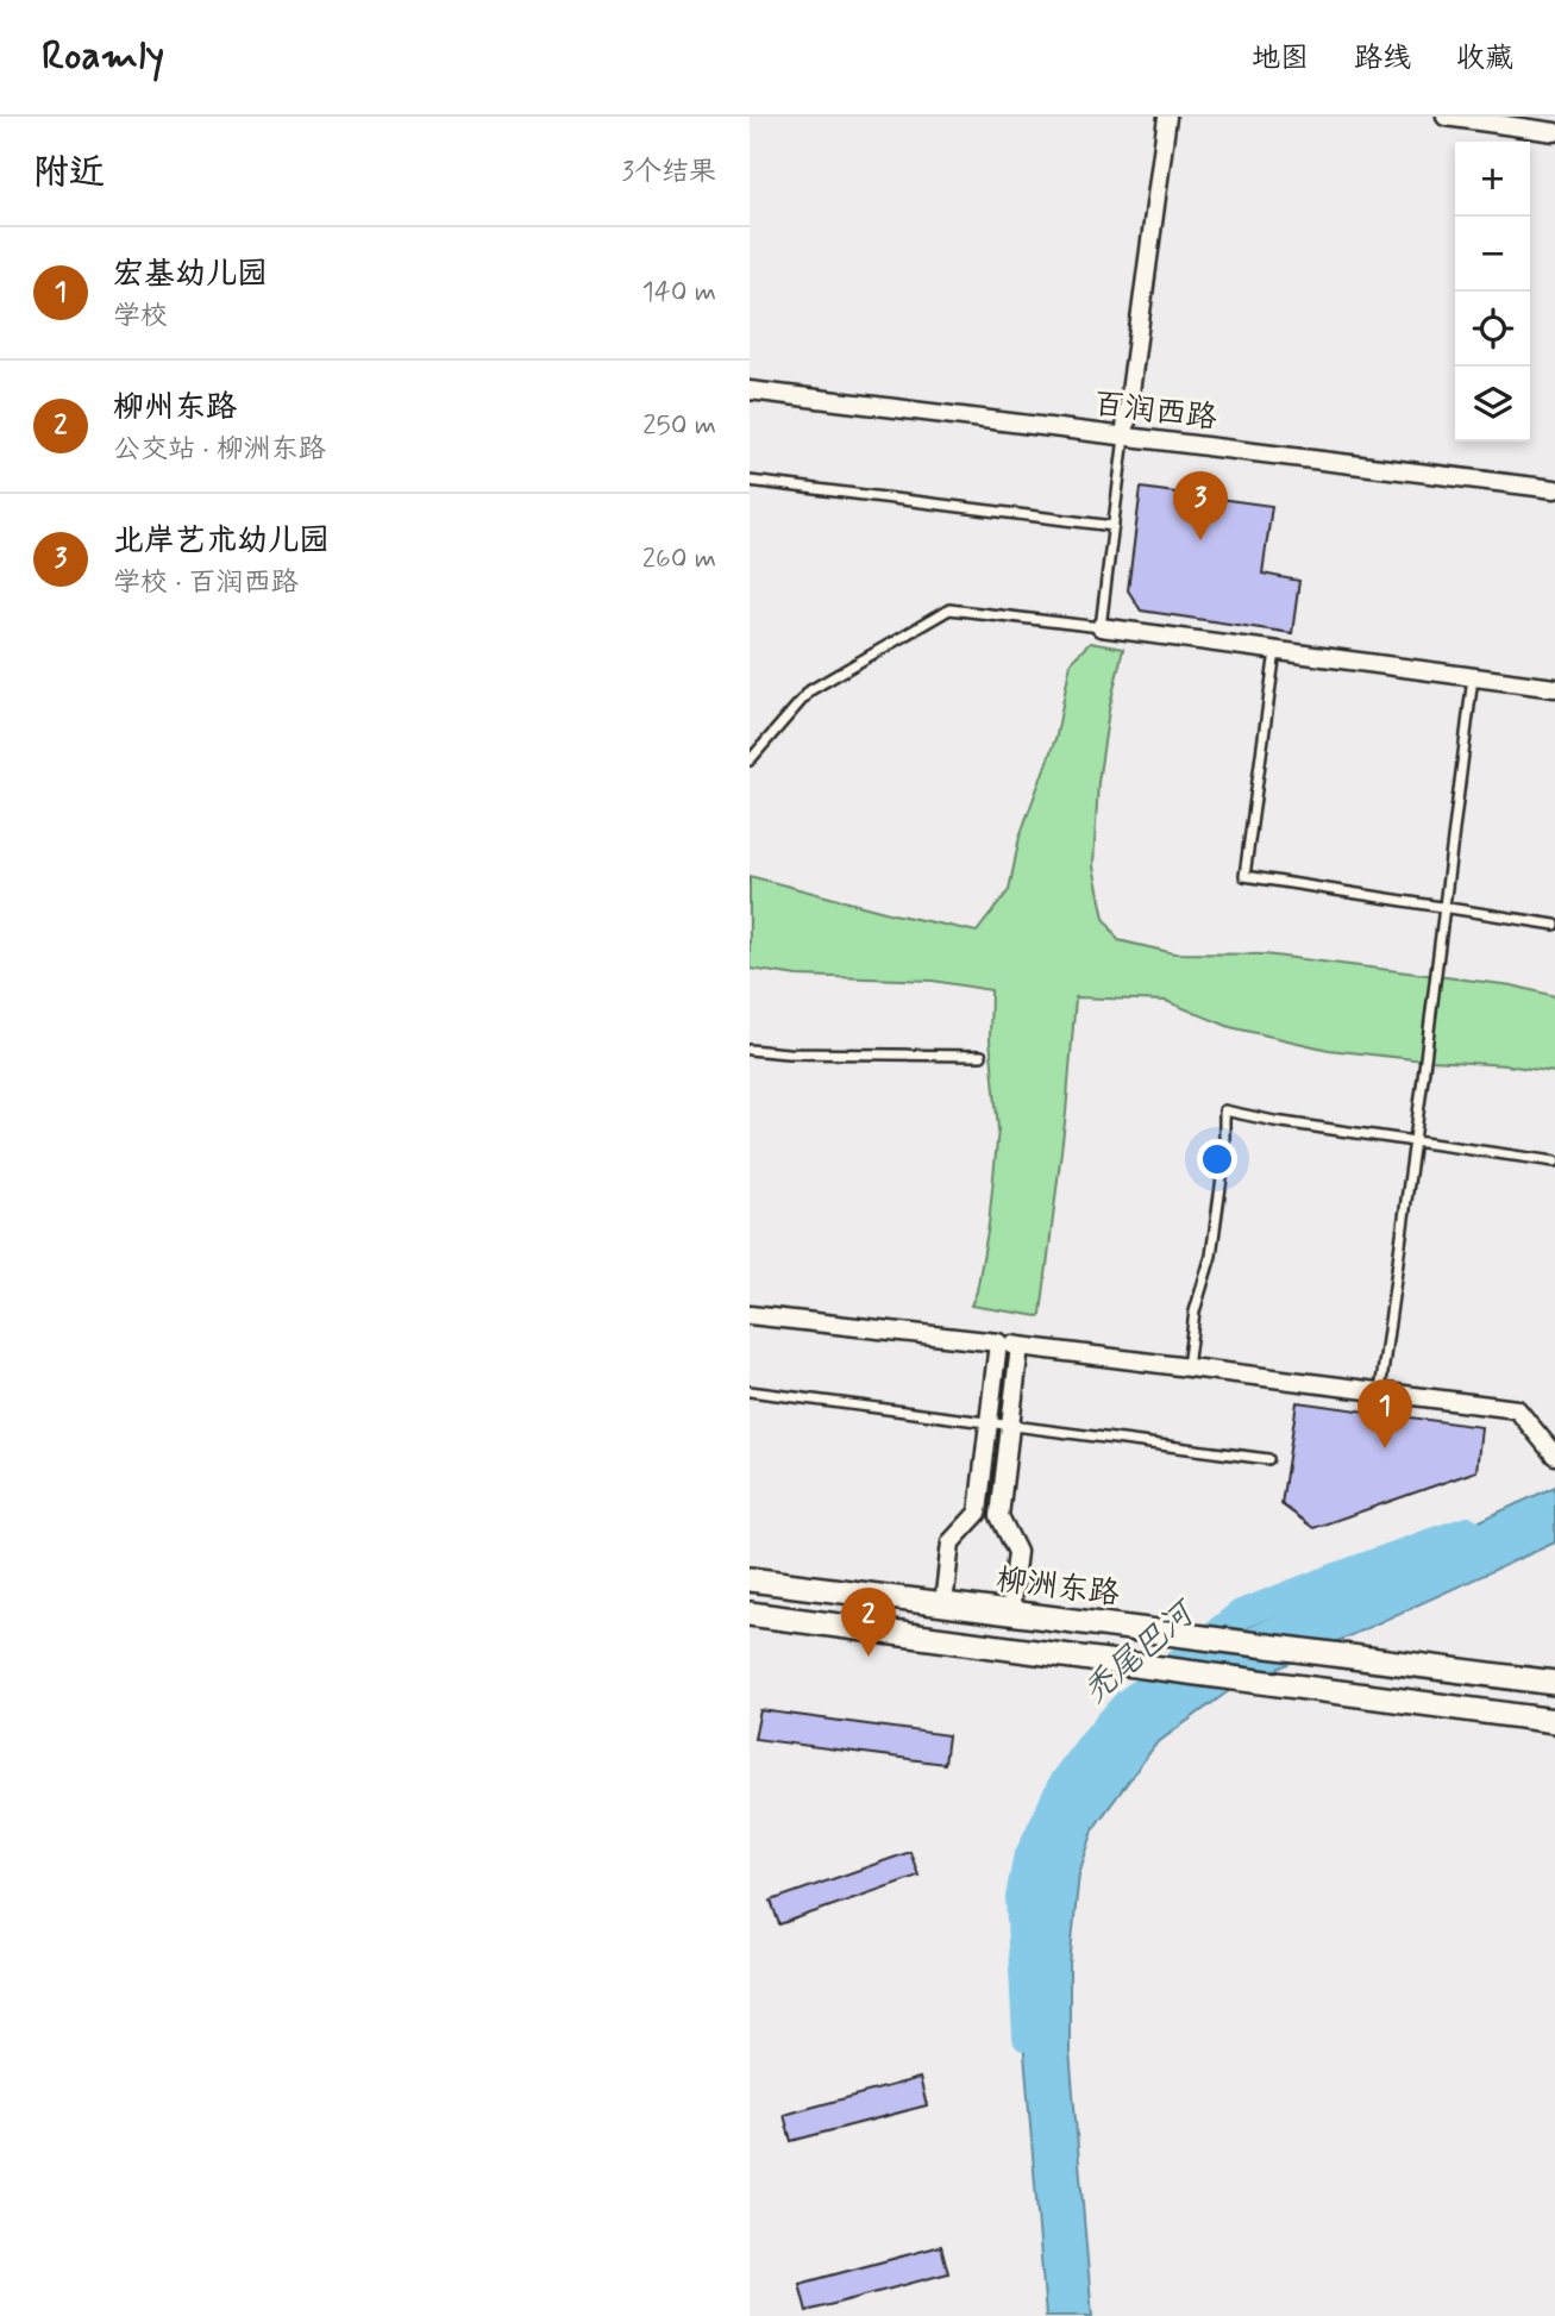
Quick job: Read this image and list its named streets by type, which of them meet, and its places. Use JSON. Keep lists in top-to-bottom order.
{
  "streets": {
    "main road": ["柳洲东路"],
    "street": ["百润西路"]
  },
  "water": ["秃尾巴河"],
  "page": {
    "header": "Roamly",
    "nav": ["地图", "路线", "收藏"],
    "heading": ["附近", "3个结果"],
    "map_buttons": ["+", "−"],
    "list": [
      {
        "mark": "1",
        "name": "宏基幼儿园",
        "note": "学校",
        "value": "140 m"
      },
      {
        "mark": "2",
        "name": "柳州东路",
        "note": "公交站 · 柳洲东路",
        "value": "250 m"
      },
      {
        "mark": "3",
        "name": "北岸艺术幼儿园",
        "note": "学校 · 百润西路",
        "value": "260 m"
      }
    ],
    "pins": ["3", "1", "2"]
  }
}
